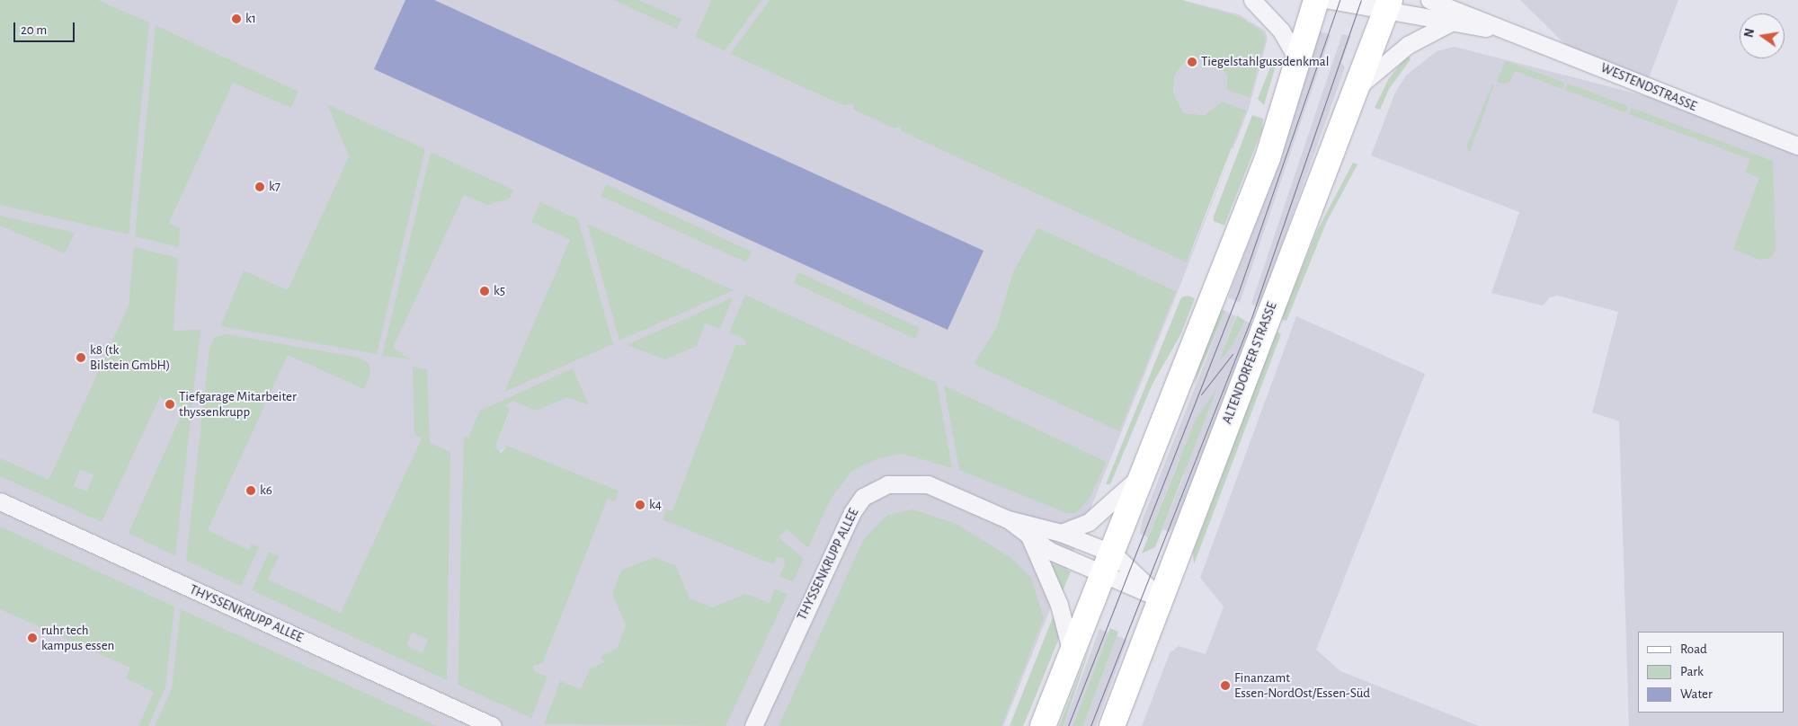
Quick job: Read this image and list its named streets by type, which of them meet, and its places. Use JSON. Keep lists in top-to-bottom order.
{
  "streets": {
    "main road": ["ALTENDORFER STRASSE"],
    "street": ["WESTENDSTRASSE", "THYSSENKRUPP ALLEE"]
  },
  "crossings": [
    ["WESTENDSTRASSE", "ALTENDORFER STRASSE"],
    ["ALTENDORFER STRASSE", "THYSSENKRUPP ALLEE"]
  ],
  "places": [
    "k1",
    "Tiegelstahlgussdenkmal",
    "k7",
    "k5",
    "k8 (tk Bilstein GmbH)",
    "Tiefgarage Mitarbeiter thyssenkrupp",
    "k6",
    "k4",
    "ruhr tech kampus essen",
    "Finanzamt Essen-NordOst/Essen-Süd"
  ],
  "legend": ["Road", "Park", "Water"],
  "scale_bar": "20 m",
  "north": "left"
}
